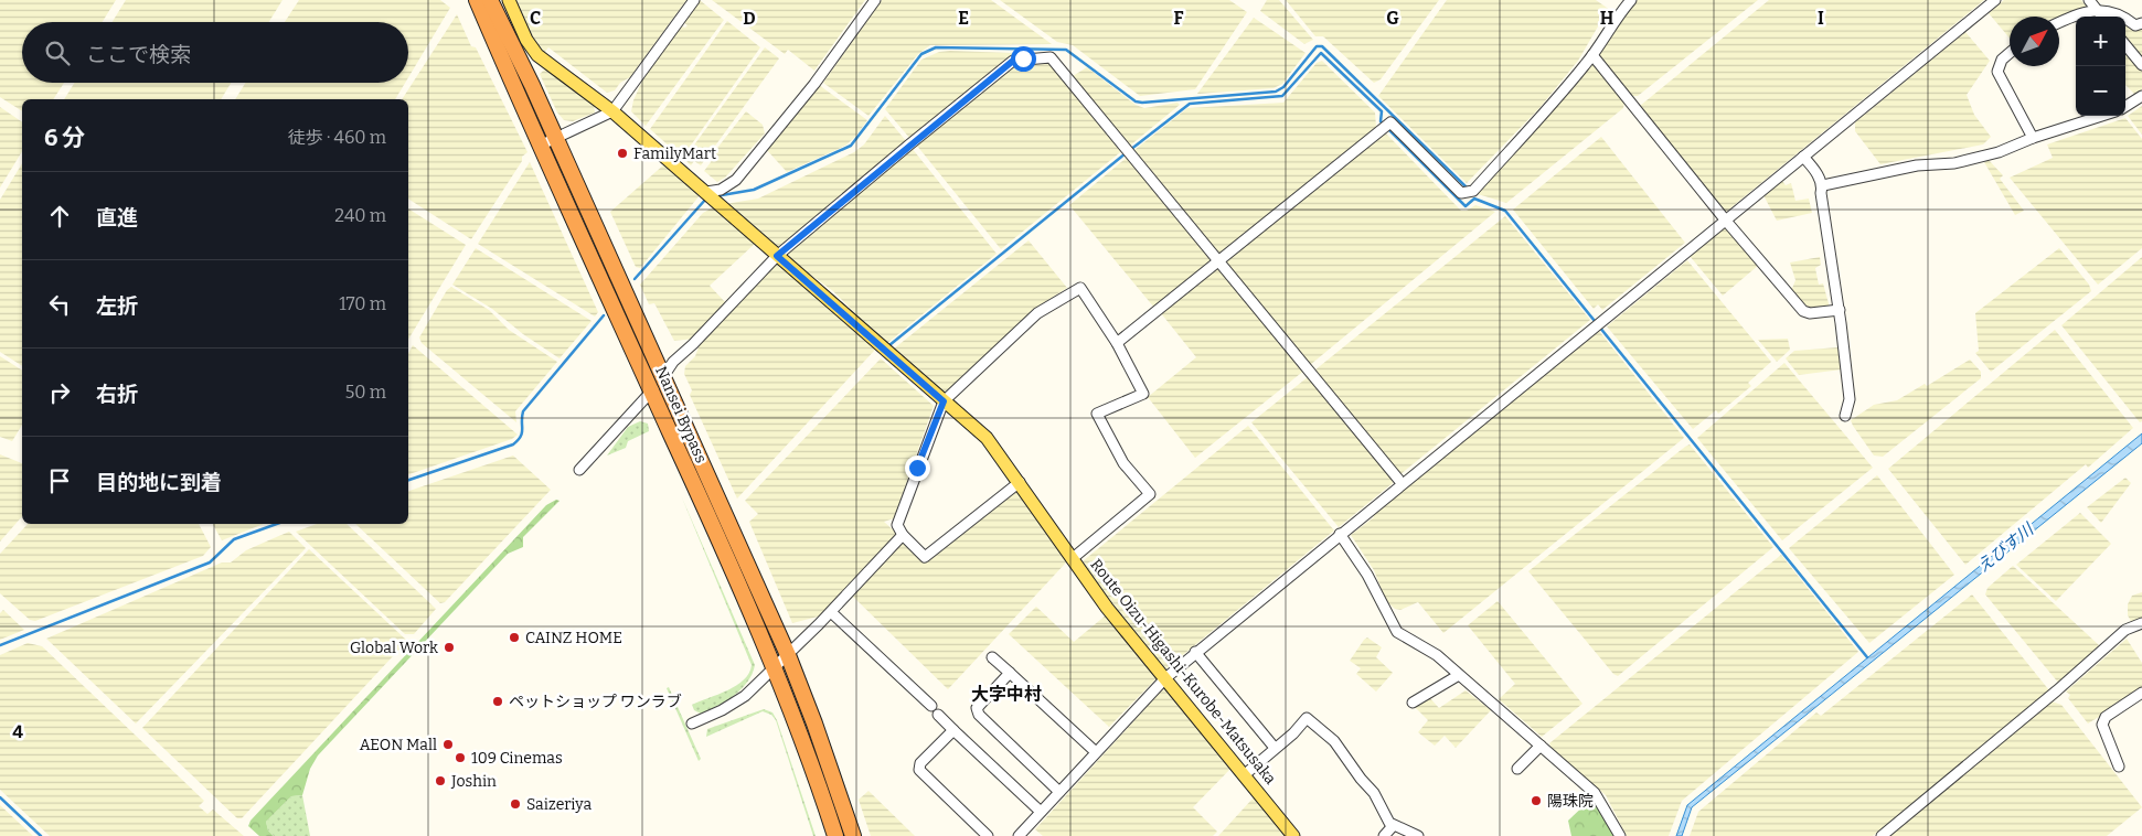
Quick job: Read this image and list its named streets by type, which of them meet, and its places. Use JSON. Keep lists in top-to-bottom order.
{
  "streets": {
    "highway": ["Nansei Bypass"],
    "main road": ["Route Oizu-Higashi-Kurobe-Matsusaka"]
  },
  "districts": ["大字中村"],
  "water": ["えびす川"],
  "places": [
    "FamilyMart",
    "CAINZ HOME",
    "Global Work",
    "ペットショップ ワンラブ",
    "AEON Mall",
    "109 Cinemas",
    "Joshin",
    "陽珠院",
    "Saizeriya"
  ],
  "north": "top right",
  "page": {
    "map_buttons": ["+", "−"],
    "search": "ここで検索",
    "heading": ["6 分", "徒歩 · 460 m"],
    "list": [
      ["直進", "240 m"],
      ["左折", "170 m"],
      ["右折", "50 m"],
      "目的地に到着"
    ]
  },
  "grid": {
    "columns": [
      "C",
      "D",
      "E",
      "F",
      "G",
      "H",
      "I"
    ],
    "rows": ["4"]
  }
}
